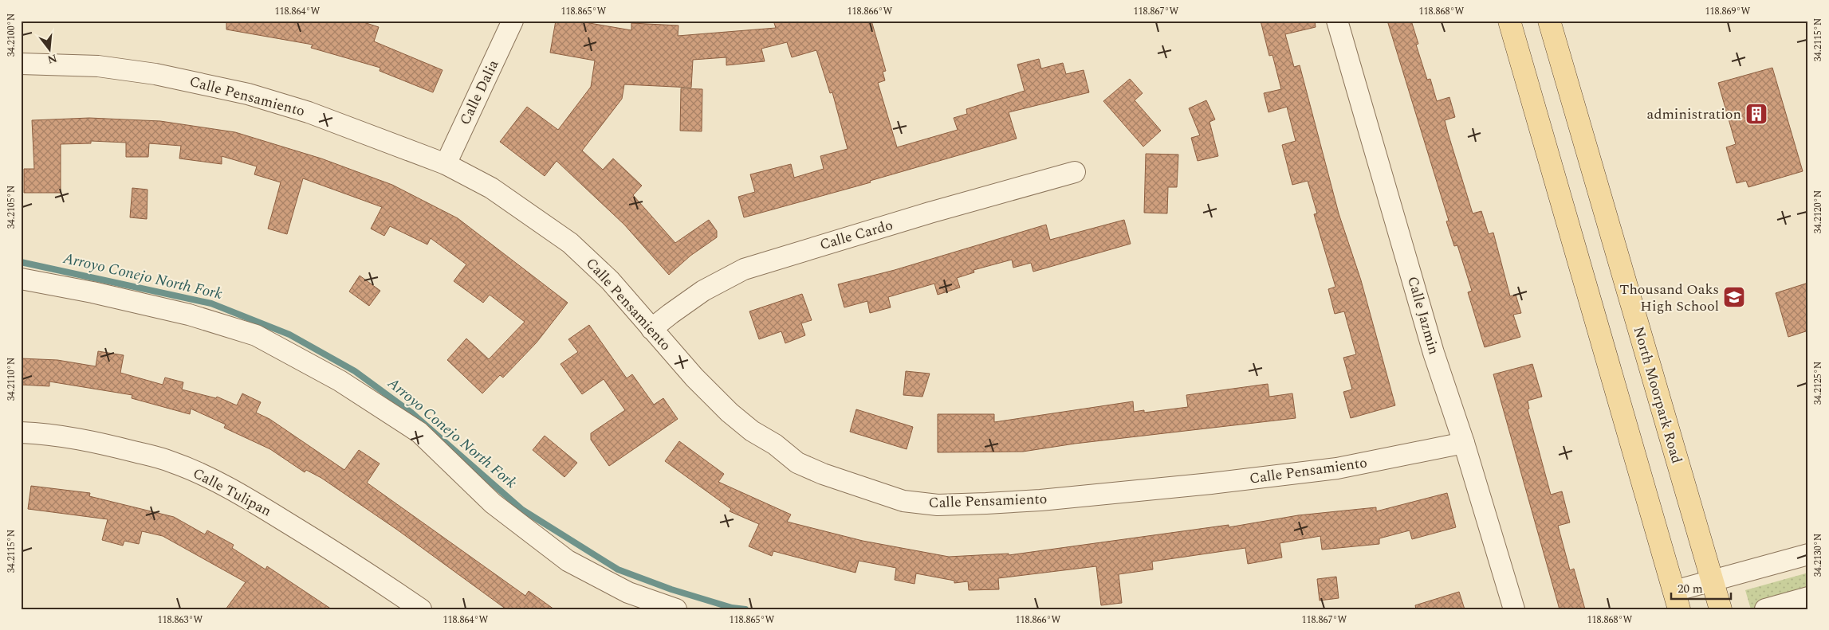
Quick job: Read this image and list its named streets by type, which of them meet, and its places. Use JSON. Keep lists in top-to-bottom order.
{
  "streets": {
    "main road": ["North Moorpark Road"],
    "street": [
      "Calle Dalia",
      "Calle Pensamiento",
      "Calle Cardo",
      "Calle Jazmin",
      "Calle Tulipan"
    ]
  },
  "crossings": [
    ["Calle Dalia", "Calle Pensamiento"],
    ["Calle Pensamiento", "Calle Cardo"],
    ["Calle Pensamiento", "Calle Jazmin"]
  ],
  "water": ["Arroyo Conejo North Fork"],
  "places": {
    "building": ["administration"],
    "school or university": ["Thousand Oaks High School"]
  },
  "scale_bar": "20 m",
  "north": "bottom",
  "coordinates": [
    "118.864°W",
    "118.865°W",
    "118.866°W",
    "118.867°W",
    "118.868°W",
    "118.869°W",
    "34.2100°N",
    "34.2115°N",
    "34.2105°N",
    "34.2120°N",
    "34.2110°N",
    "34.2125°N",
    "34.2130°N",
    "118.863°W"
  ]
}
